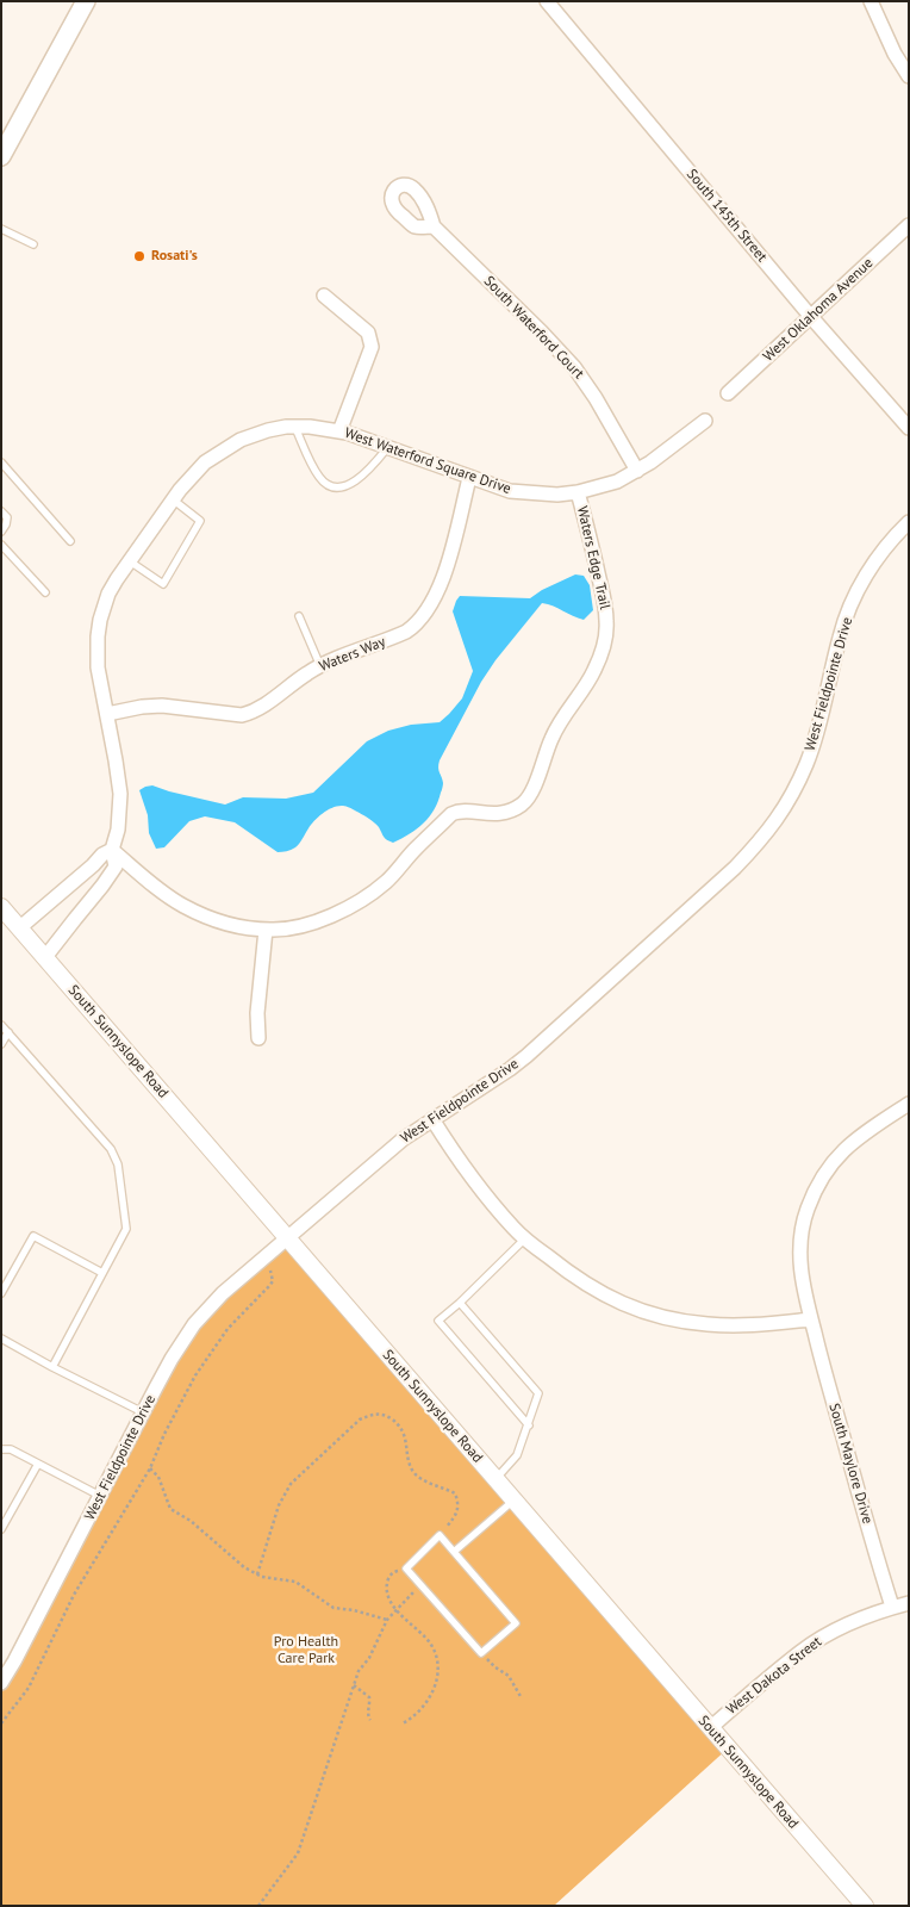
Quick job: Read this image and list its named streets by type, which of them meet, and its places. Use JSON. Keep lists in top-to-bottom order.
{
  "streets": {
    "street": [
      "South 145th Street",
      "West Oklahoma Avenue",
      "South Waterford Court",
      "West Waterford Square Drive",
      "Waters Edge Trail",
      "Waters Way",
      "West Fieldpointe Drive",
      "South Sunnyslope Road",
      "South Maylore Drive",
      "West Dakota Street"
    ]
  },
  "crossings": [
    ["South 145th Street", "West Oklahoma Avenue"],
    ["South Waterford Court", "West Waterford Square Drive"],
    ["West Waterford Square Drive", "Waters Edge Trail"],
    ["West Waterford Square Drive", "Waters Way"],
    ["West Waterford Square Drive", "South Sunnyslope Road"],
    ["West Fieldpointe Drive", "South Sunnyslope Road"],
    ["South Sunnyslope Road", "West Dakota Street"],
    ["South Maylore Drive", "West Dakota Street"]
  ],
  "parks": ["Pro Health Care Park"],
  "places": ["Rosati's"]
}
